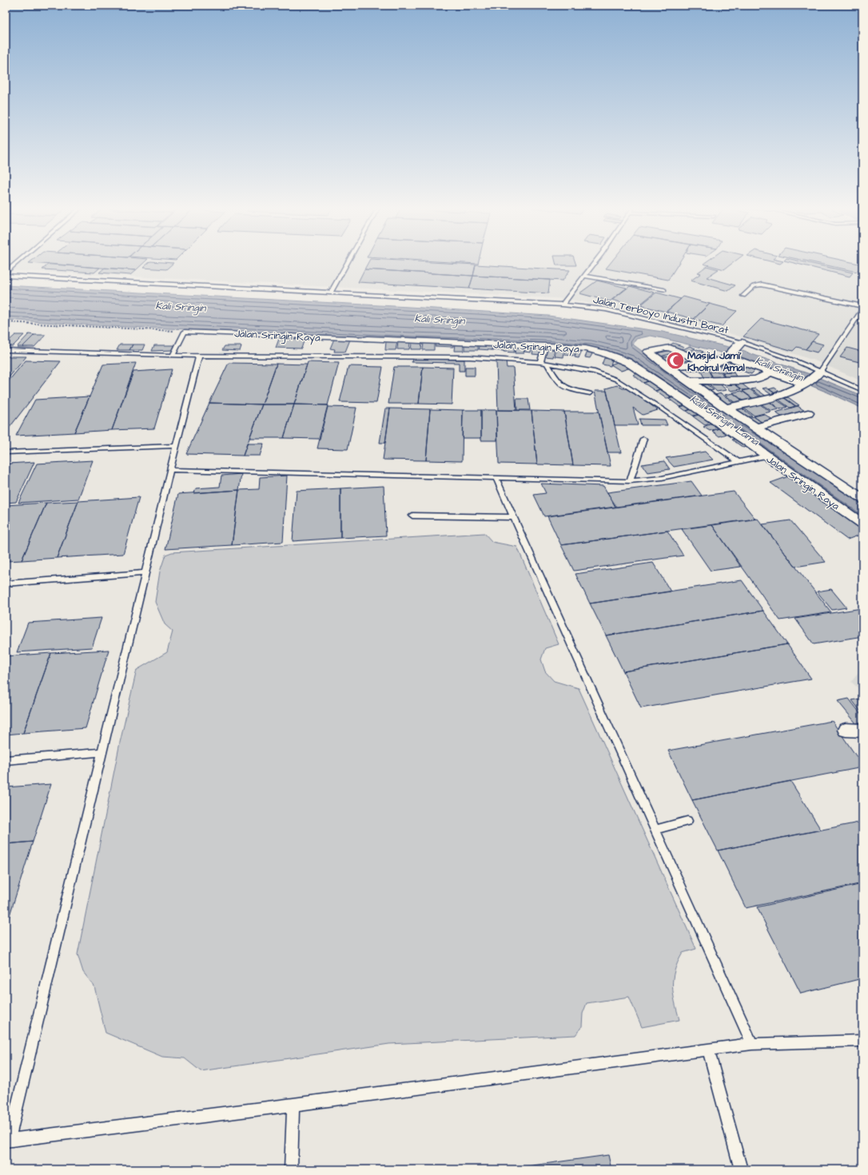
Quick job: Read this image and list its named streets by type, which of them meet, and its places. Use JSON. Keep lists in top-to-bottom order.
{
  "streets": {
    "street": ["Jalan Sringin Raya"],
    "lane": ["Jalan Terboyo Industri Barat"]
  },
  "water": ["Kali Sringin", "Kali Sringin Lama"],
  "places": {
    "mosque": ["Masjid Jami' Khoirul Amal"]
  }
}
